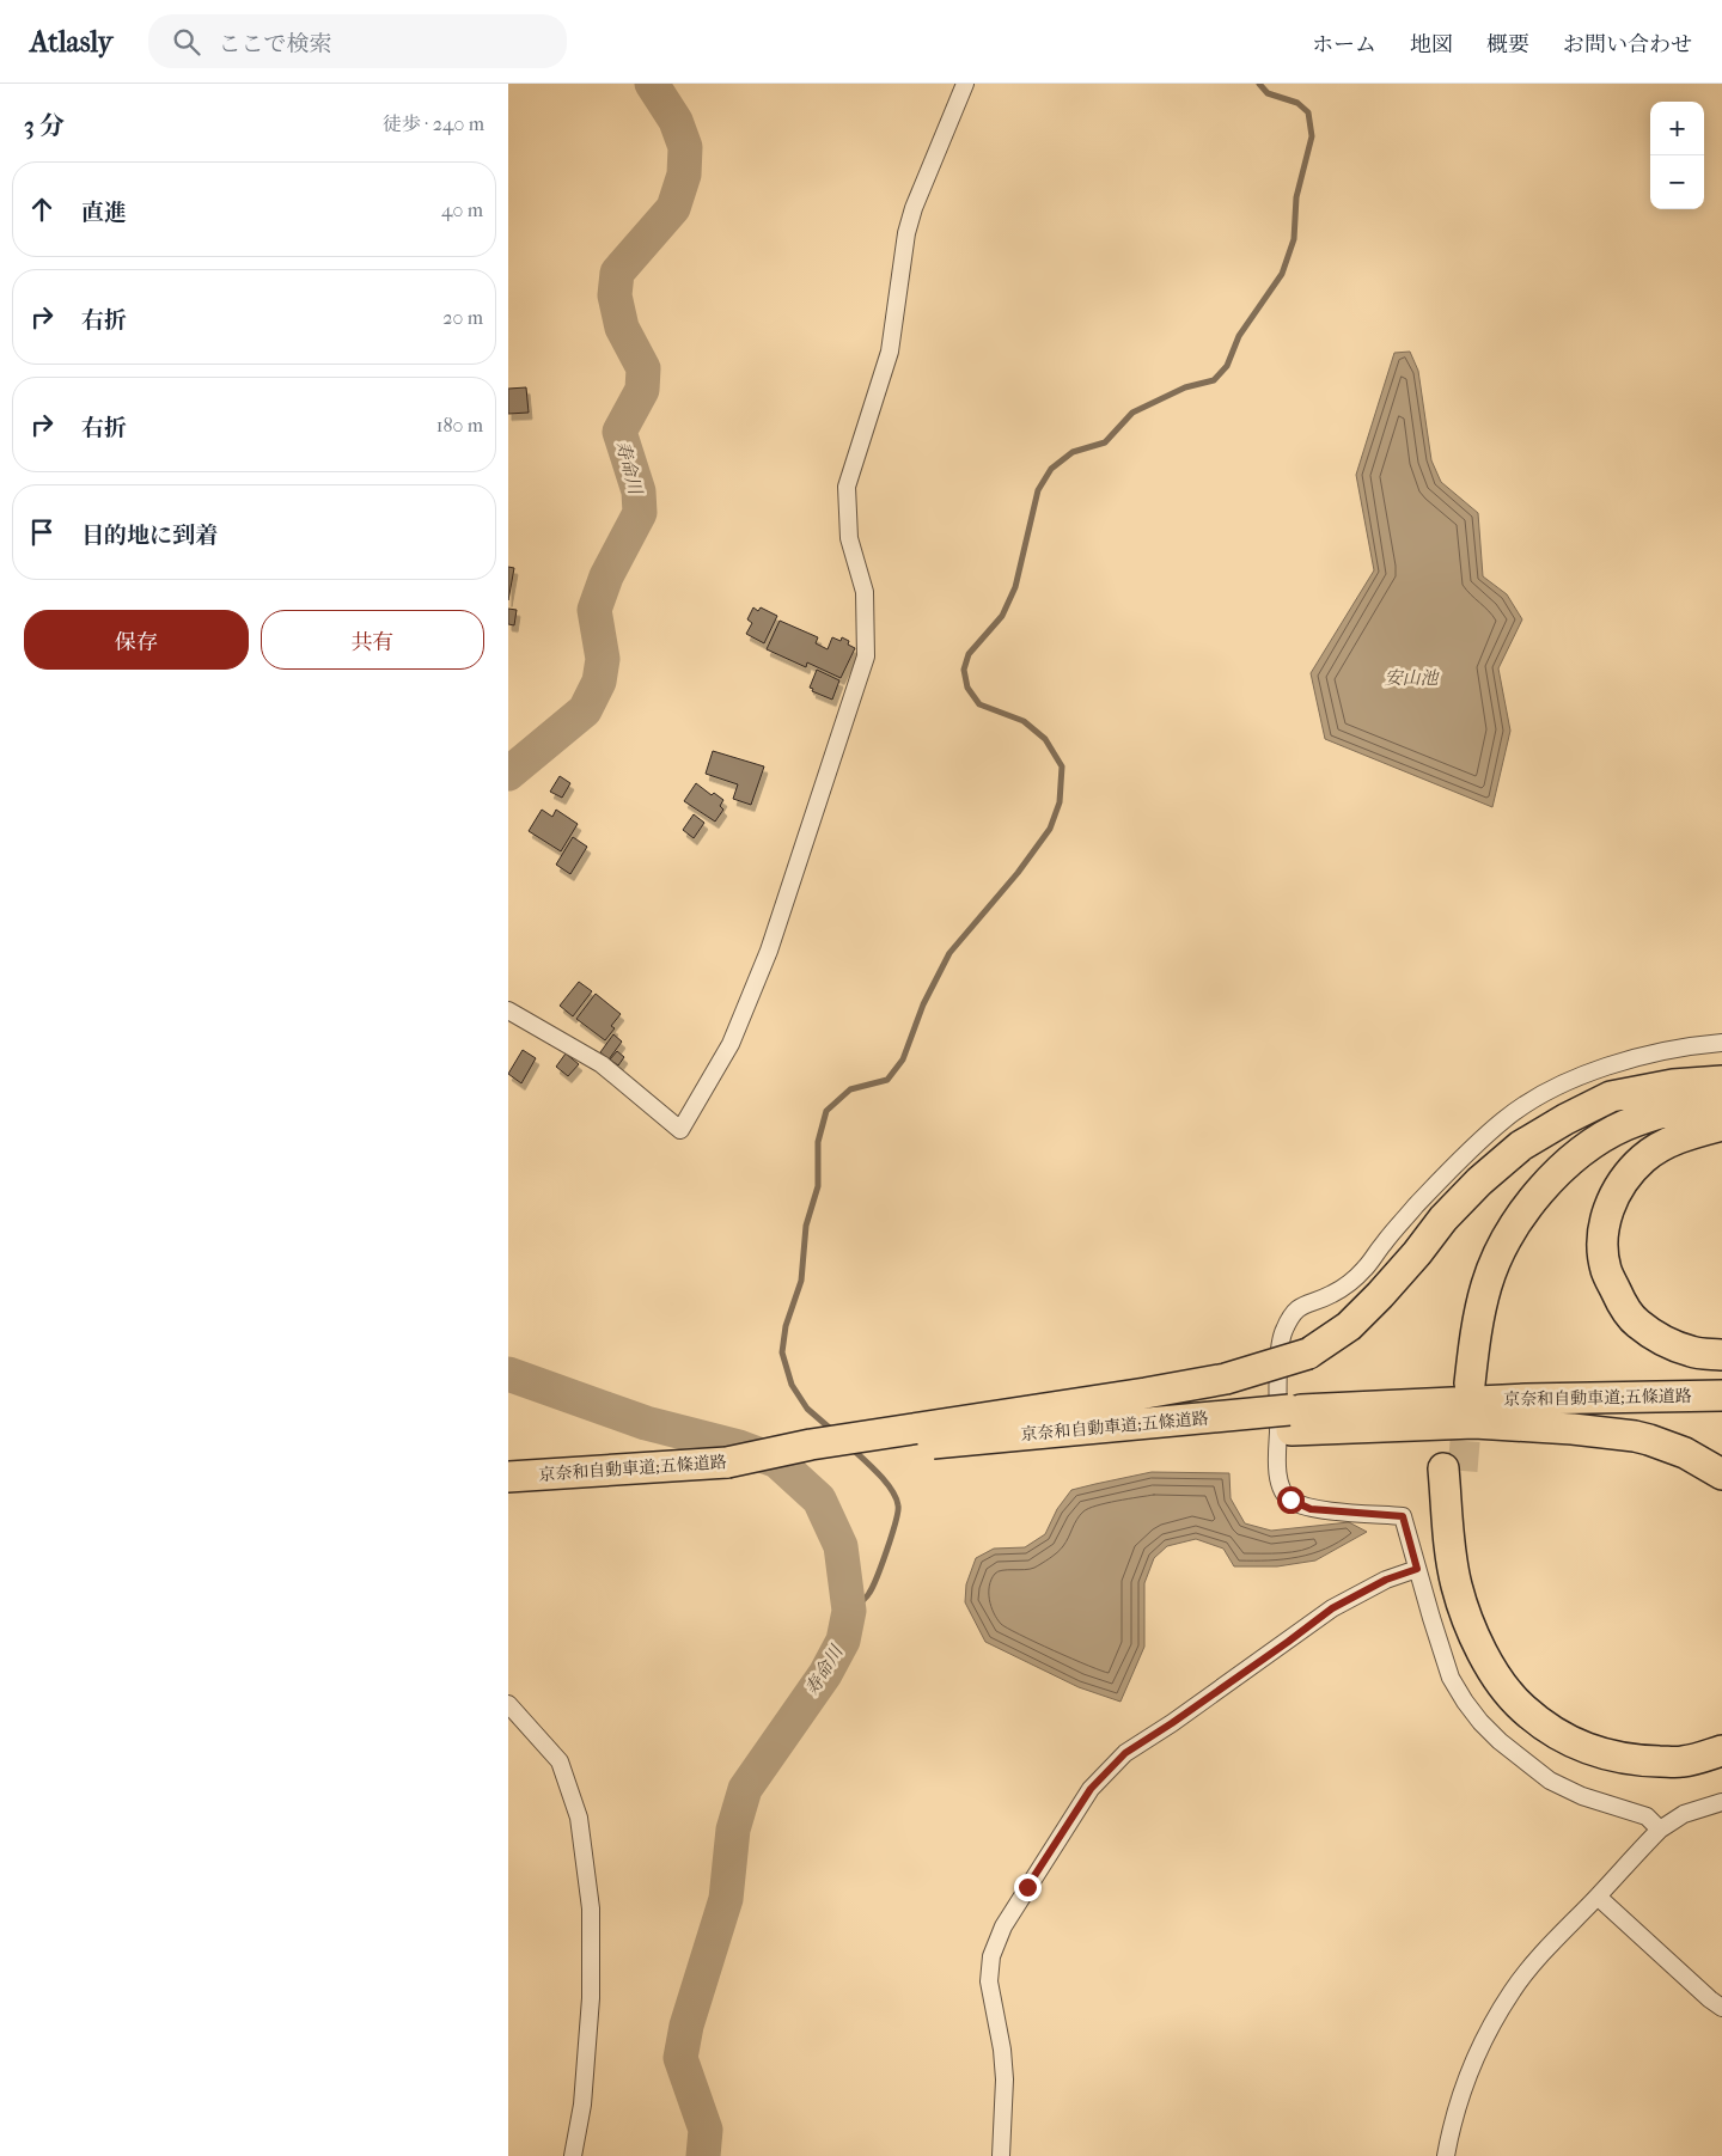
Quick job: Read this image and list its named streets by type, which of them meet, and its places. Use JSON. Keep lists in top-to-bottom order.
{
  "streets": {
    "highway": ["京奈和自動車道;五條道路"]
  },
  "water": ["寿命川", "安山池"],
  "page": {
    "header": "Atlasly",
    "search": "ここで検索",
    "nav": [
      "ホーム",
      "地図",
      "概要",
      "お問い合わせ"
    ],
    "heading": ["3 分", "徒歩 · 240 m"],
    "map_buttons": ["+", "−"],
    "list": [
      ["直進", "40 m"],
      ["右折", "20 m"],
      ["右折", "180 m"],
      "目的地に到着"
    ],
    "buttons": ["保存", "共有"]
  }
}
